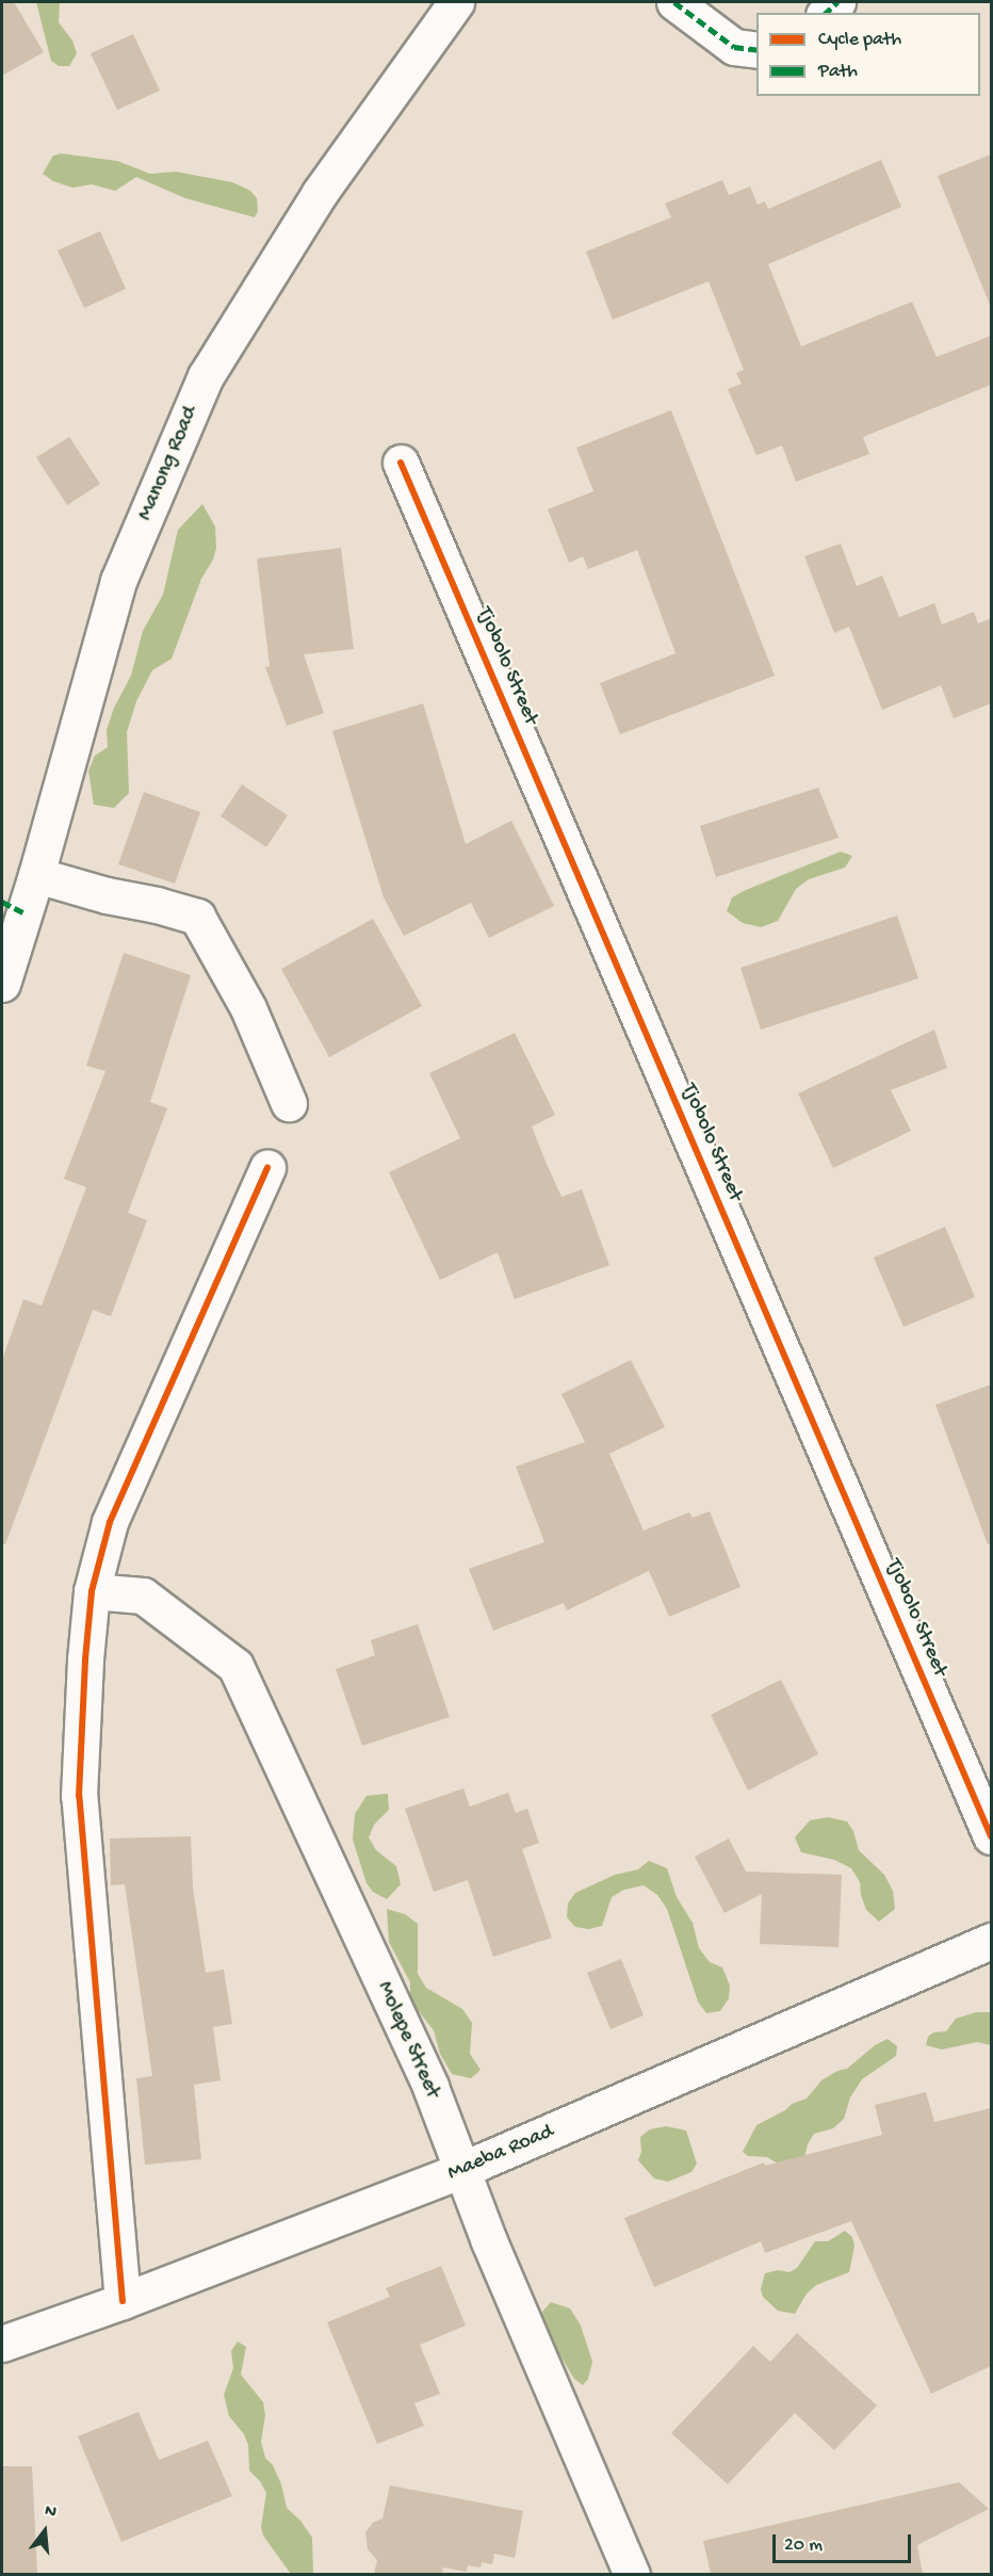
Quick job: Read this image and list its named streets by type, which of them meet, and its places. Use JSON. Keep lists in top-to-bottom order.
{
  "streets": {
    "street": [
      "Manong Road",
      "Tjobolo Street",
      "Molepe Street",
      "Maeba Road"
    ]
  },
  "crossings": [
    ["Molepe Street", "Maeba Road"]
  ],
  "legend": ["Cycle path", "Path"],
  "scale_bar": "20 m",
  "north": "top"
}
